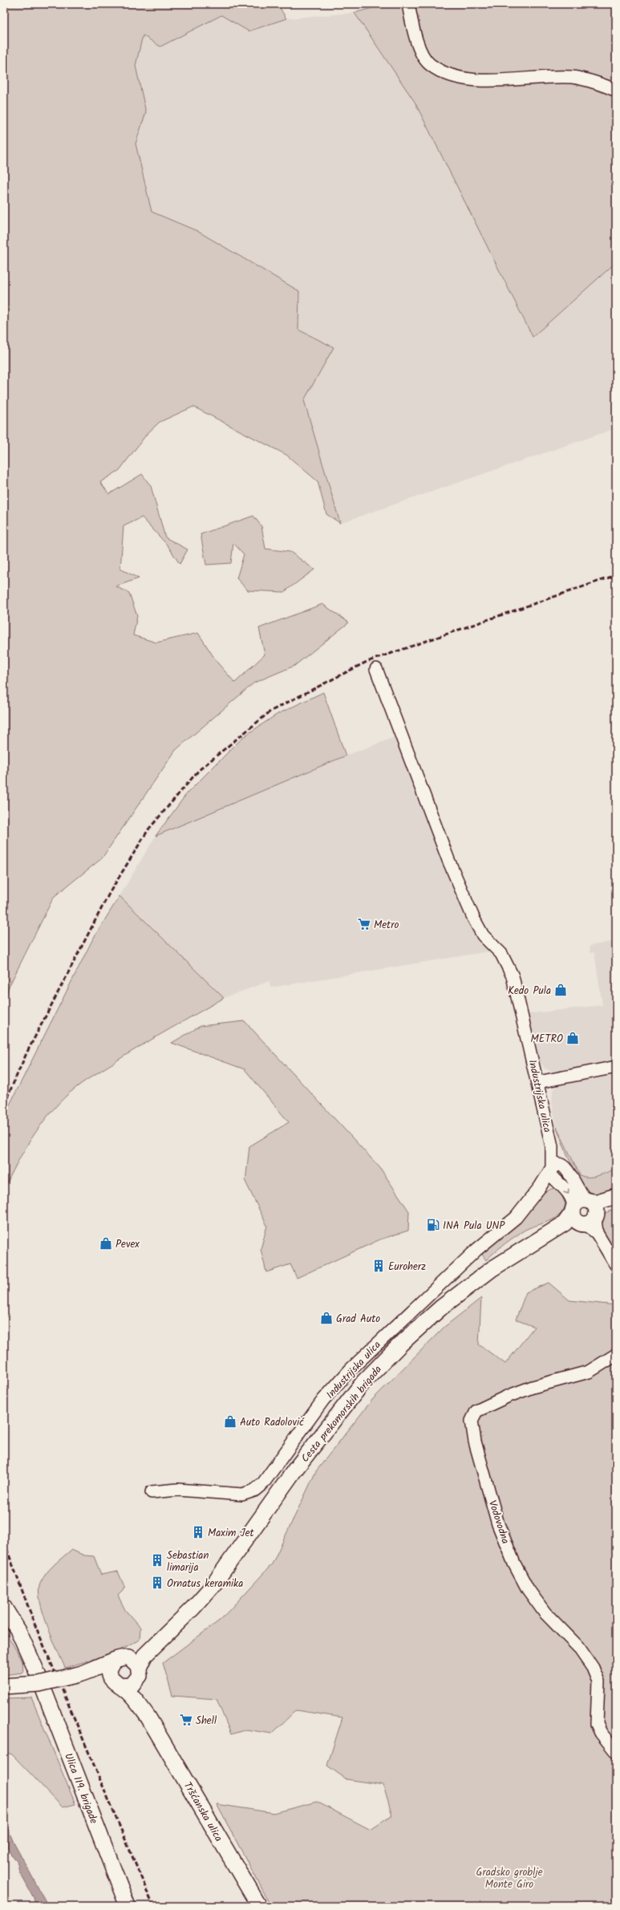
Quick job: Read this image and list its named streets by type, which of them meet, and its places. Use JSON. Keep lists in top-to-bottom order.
{
  "streets": {
    "main road": ["Cesta prekomorskih brigada", "Ulica 119. brigade", "Tršćanska ulica"],
    "street": ["Industrijska ulica", "Vodovodna"]
  },
  "parks": ["Gradsko groblje Monte Giro"],
  "places": {
    "supermarket": ["Metro", "Shell"],
    "shop": [
      "Kedo Pula",
      "METRO",
      "Pevex",
      "Grad Auto",
      "Auto Radolović"
    ],
    "fuel station": ["INA Pula UNP"],
    "building": [
      "Euroherz",
      "Maxim Jet",
      "Sebastian limarija",
      "Ornatus keramika"
    ]
  }
}
